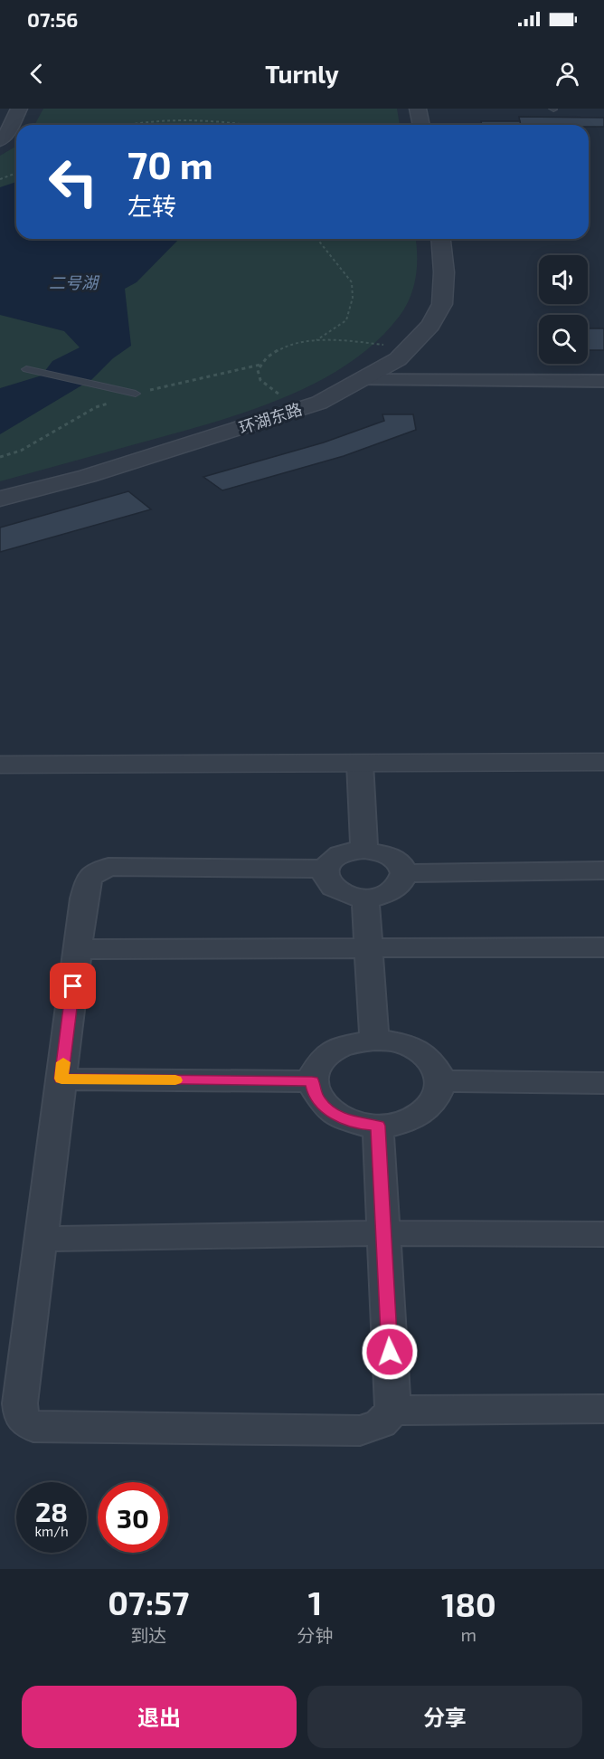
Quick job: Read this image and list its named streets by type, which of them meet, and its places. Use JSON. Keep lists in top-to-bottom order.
{
  "streets": {
    "street": ["环湖东路"]
  },
  "water": ["二号湖"],
  "page": {
    "status": "07:56",
    "header": "Turnly",
    "turn": ["70 m", "左转"],
    "speed": "28 km/h",
    "limit": "30",
    "eta": [
      "07:57",
      "到达",
      "1",
      "分钟",
      "180",
      "m"
    ],
    "buttons": ["退出", "分享"]
  }
}
